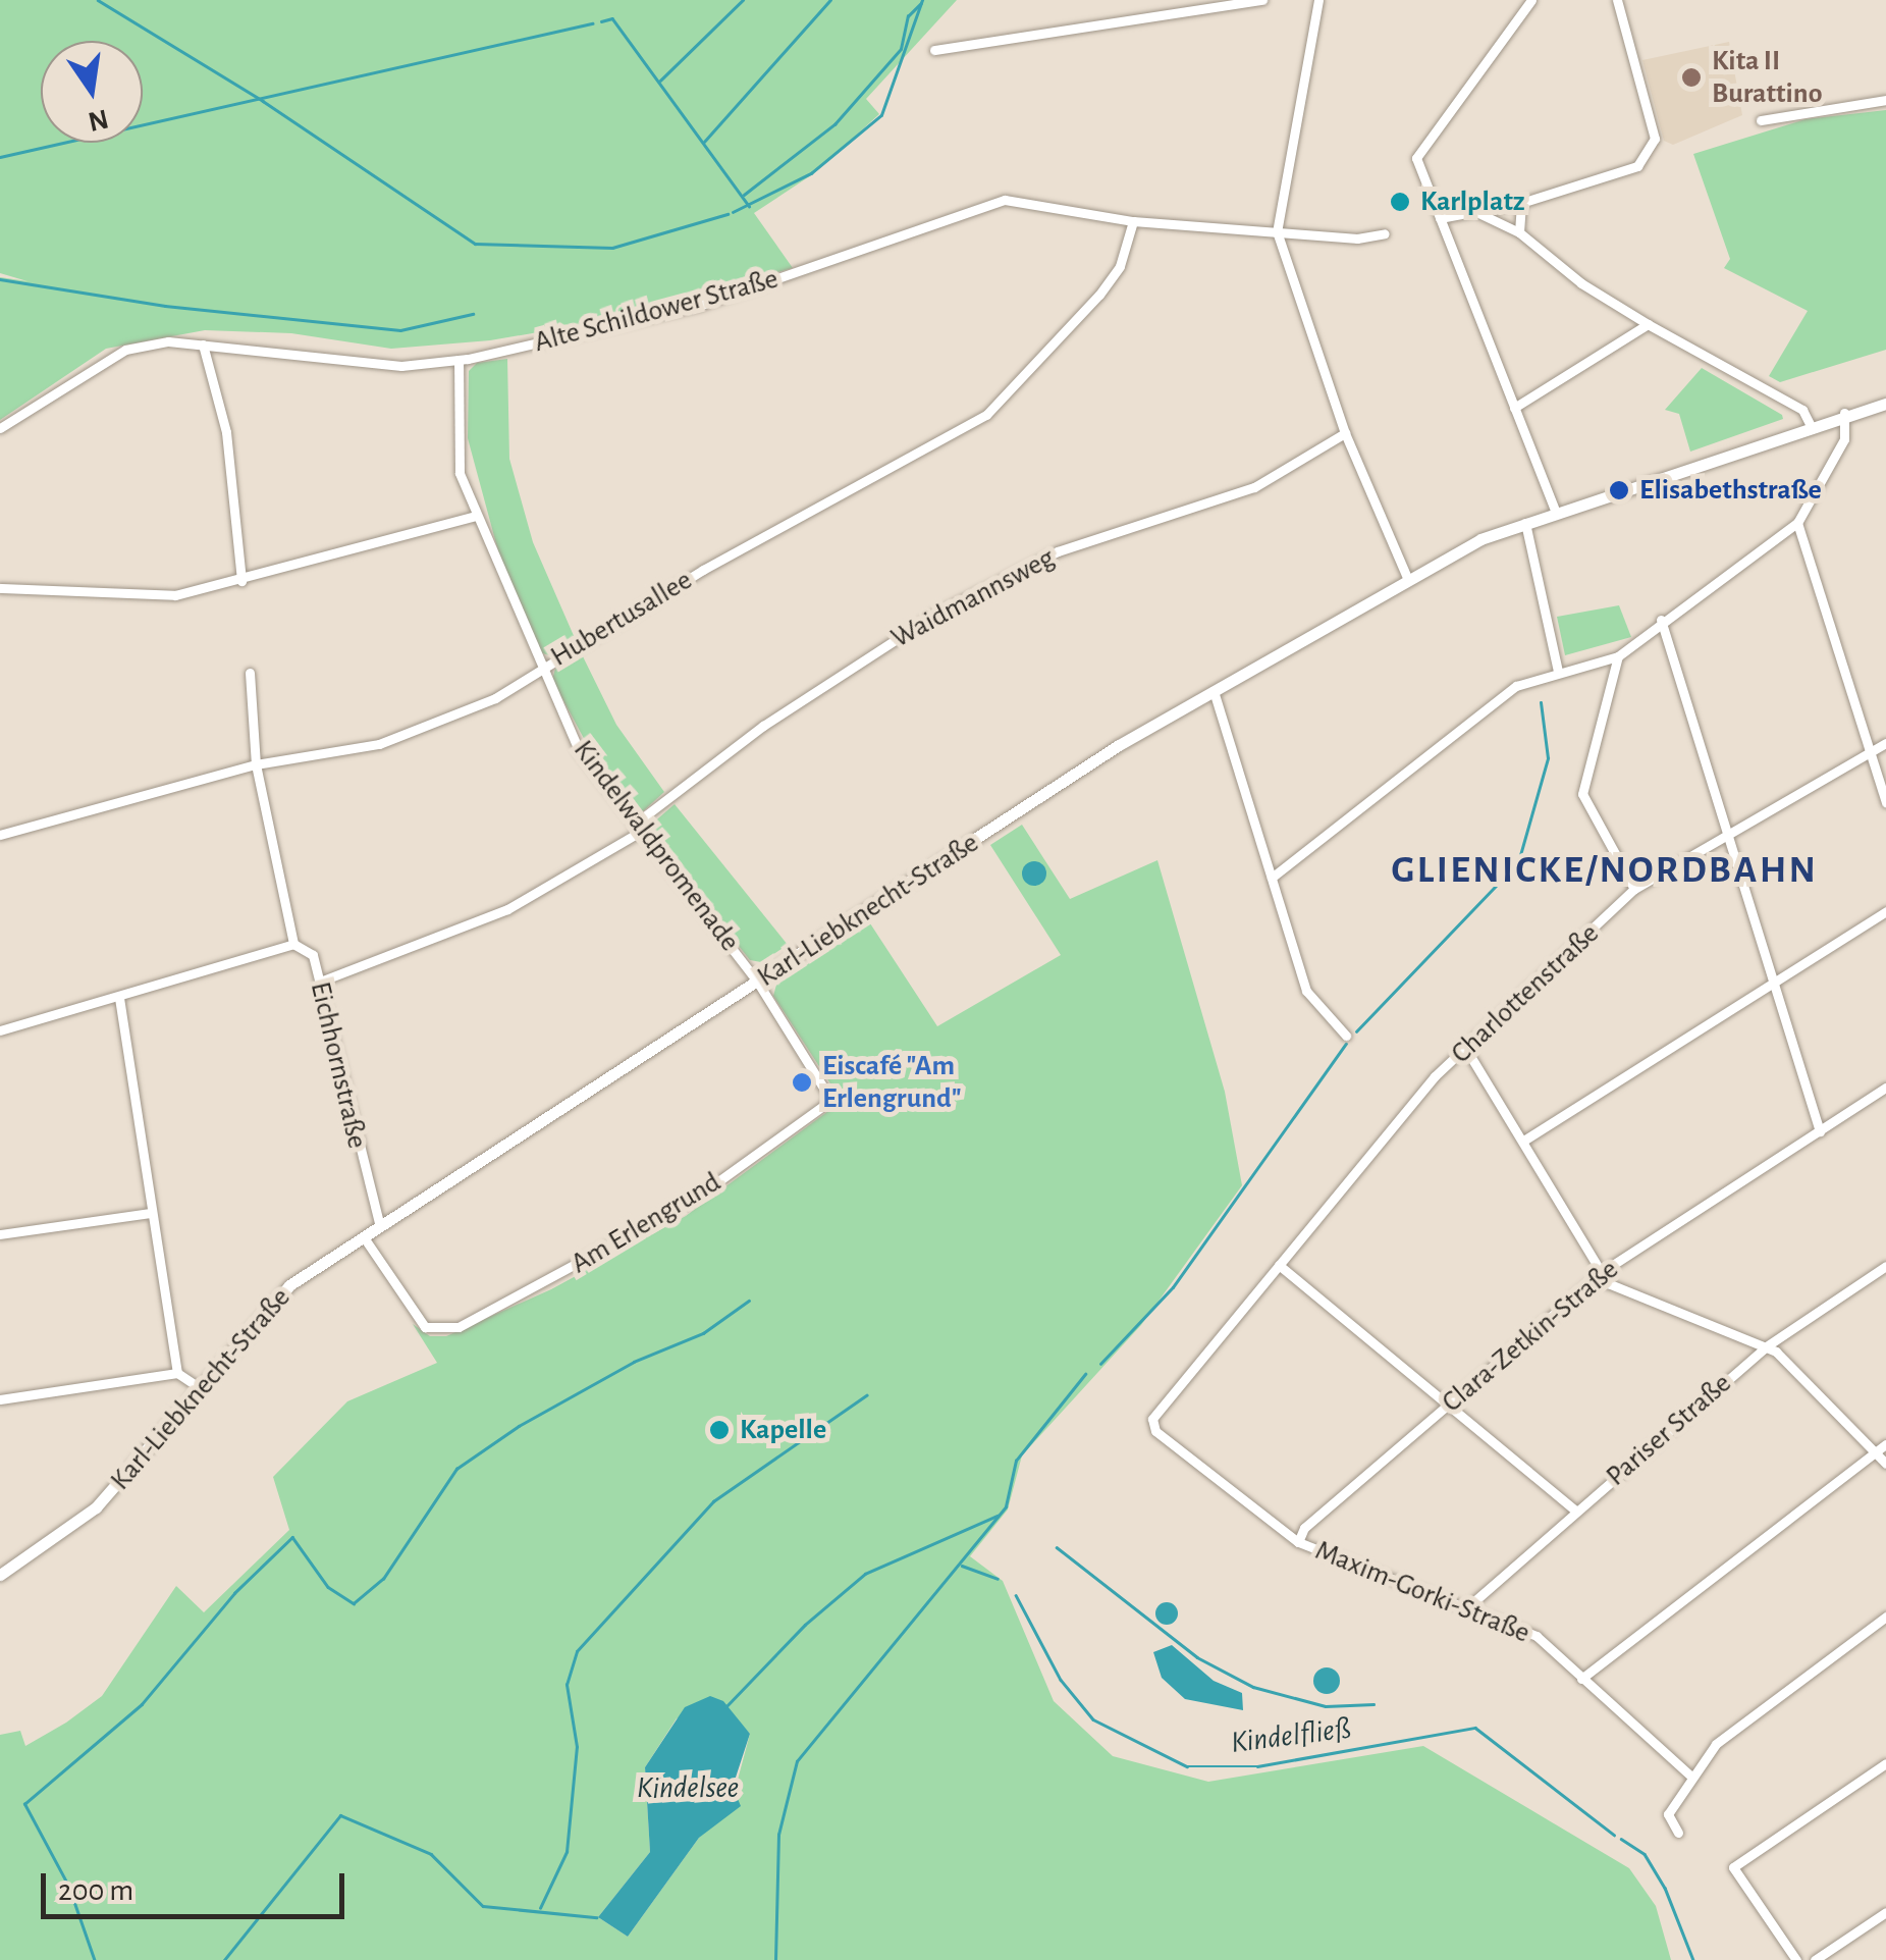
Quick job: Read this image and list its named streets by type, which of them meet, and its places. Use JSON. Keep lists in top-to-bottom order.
{
  "streets": {
    "street": [
      "Alte Schildower Straße",
      "Waidmannsweg",
      "Hubertusallee",
      "Kindelwaldpromenade",
      "Karl-Liebknecht-Straße",
      "Charlottenstraße",
      "Eichhornstraße",
      "Am Erlengrund",
      "Clara-Zetkin-Straße",
      "Pariser Straße",
      "Maxim-Gorki-Straße"
    ]
  },
  "crossings": [
    ["Alte Schildower Straße", "Hubertusallee"],
    ["Alte Schildower Straße", "Kindelwaldpromenade"],
    ["Waidmannsweg", "Kindelwaldpromenade"],
    ["Waidmannsweg", "Eichhornstraße"],
    ["Hubertusallee", "Kindelwaldpromenade"],
    ["Hubertusallee", "Eichhornstraße"],
    ["Kindelwaldpromenade", "Karl-Liebknecht-Straße"],
    ["Kindelwaldpromenade", "Am Erlengrund"],
    ["Karl-Liebknecht-Straße", "Eichhornstraße"],
    ["Karl-Liebknecht-Straße", "Am Erlengrund"],
    ["Charlottenstraße", "Maxim-Gorki-Straße"],
    ["Clara-Zetkin-Straße", "Maxim-Gorki-Straße"],
    ["Pariser Straße", "Maxim-Gorki-Straße"]
  ],
  "districts": ["GLIENICKE/NORDBAHN"],
  "water": ["Kindelfließ", "Kindelsee"],
  "places": [
    "Kita II Burattino",
    "Karlplatz",
    "Elisabethstraße",
    "Eiscafé \"Am Erlengrund\"",
    "Kapelle"
  ],
  "scale_bar": "200 m",
  "north": "bottom"
}
